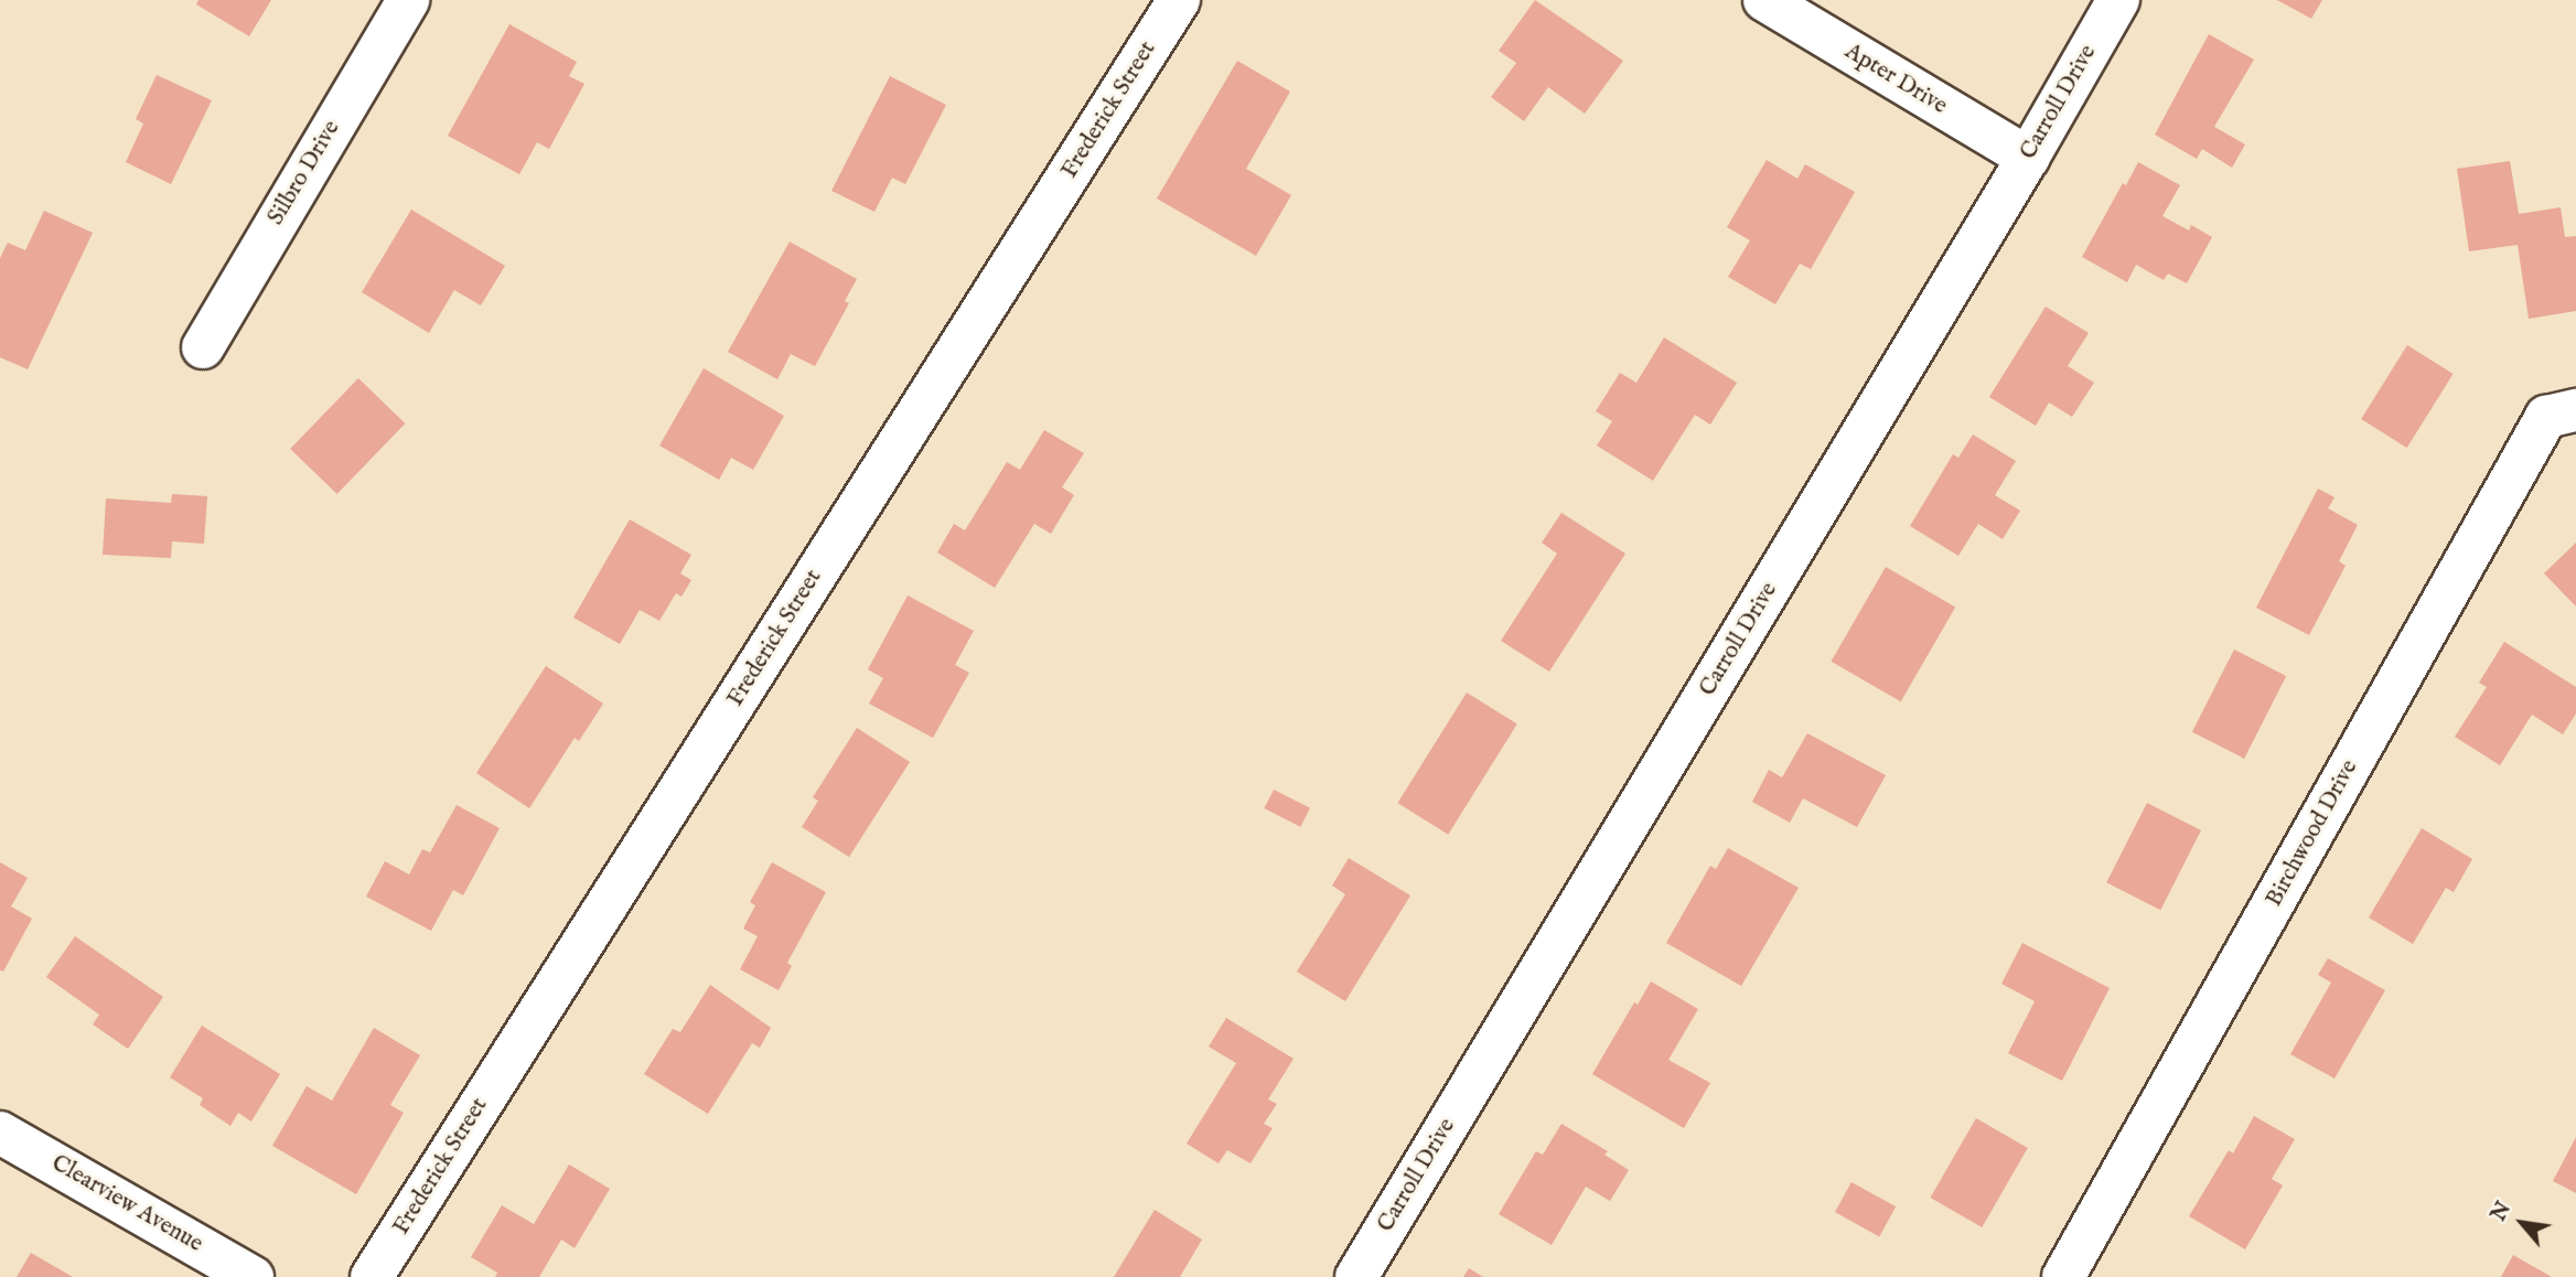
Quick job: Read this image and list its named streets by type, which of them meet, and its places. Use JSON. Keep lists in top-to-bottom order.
{
  "streets": {
    "street": [
      "Apter Drive",
      "Carroll Drive",
      "Frederick Street",
      "Silbro Drive",
      "Birchwood Drive",
      "Clearview Avenue"
    ]
  },
  "crossings": [
    ["Apter Drive", "Carroll Drive"]
  ],
  "north": "top left"
}
